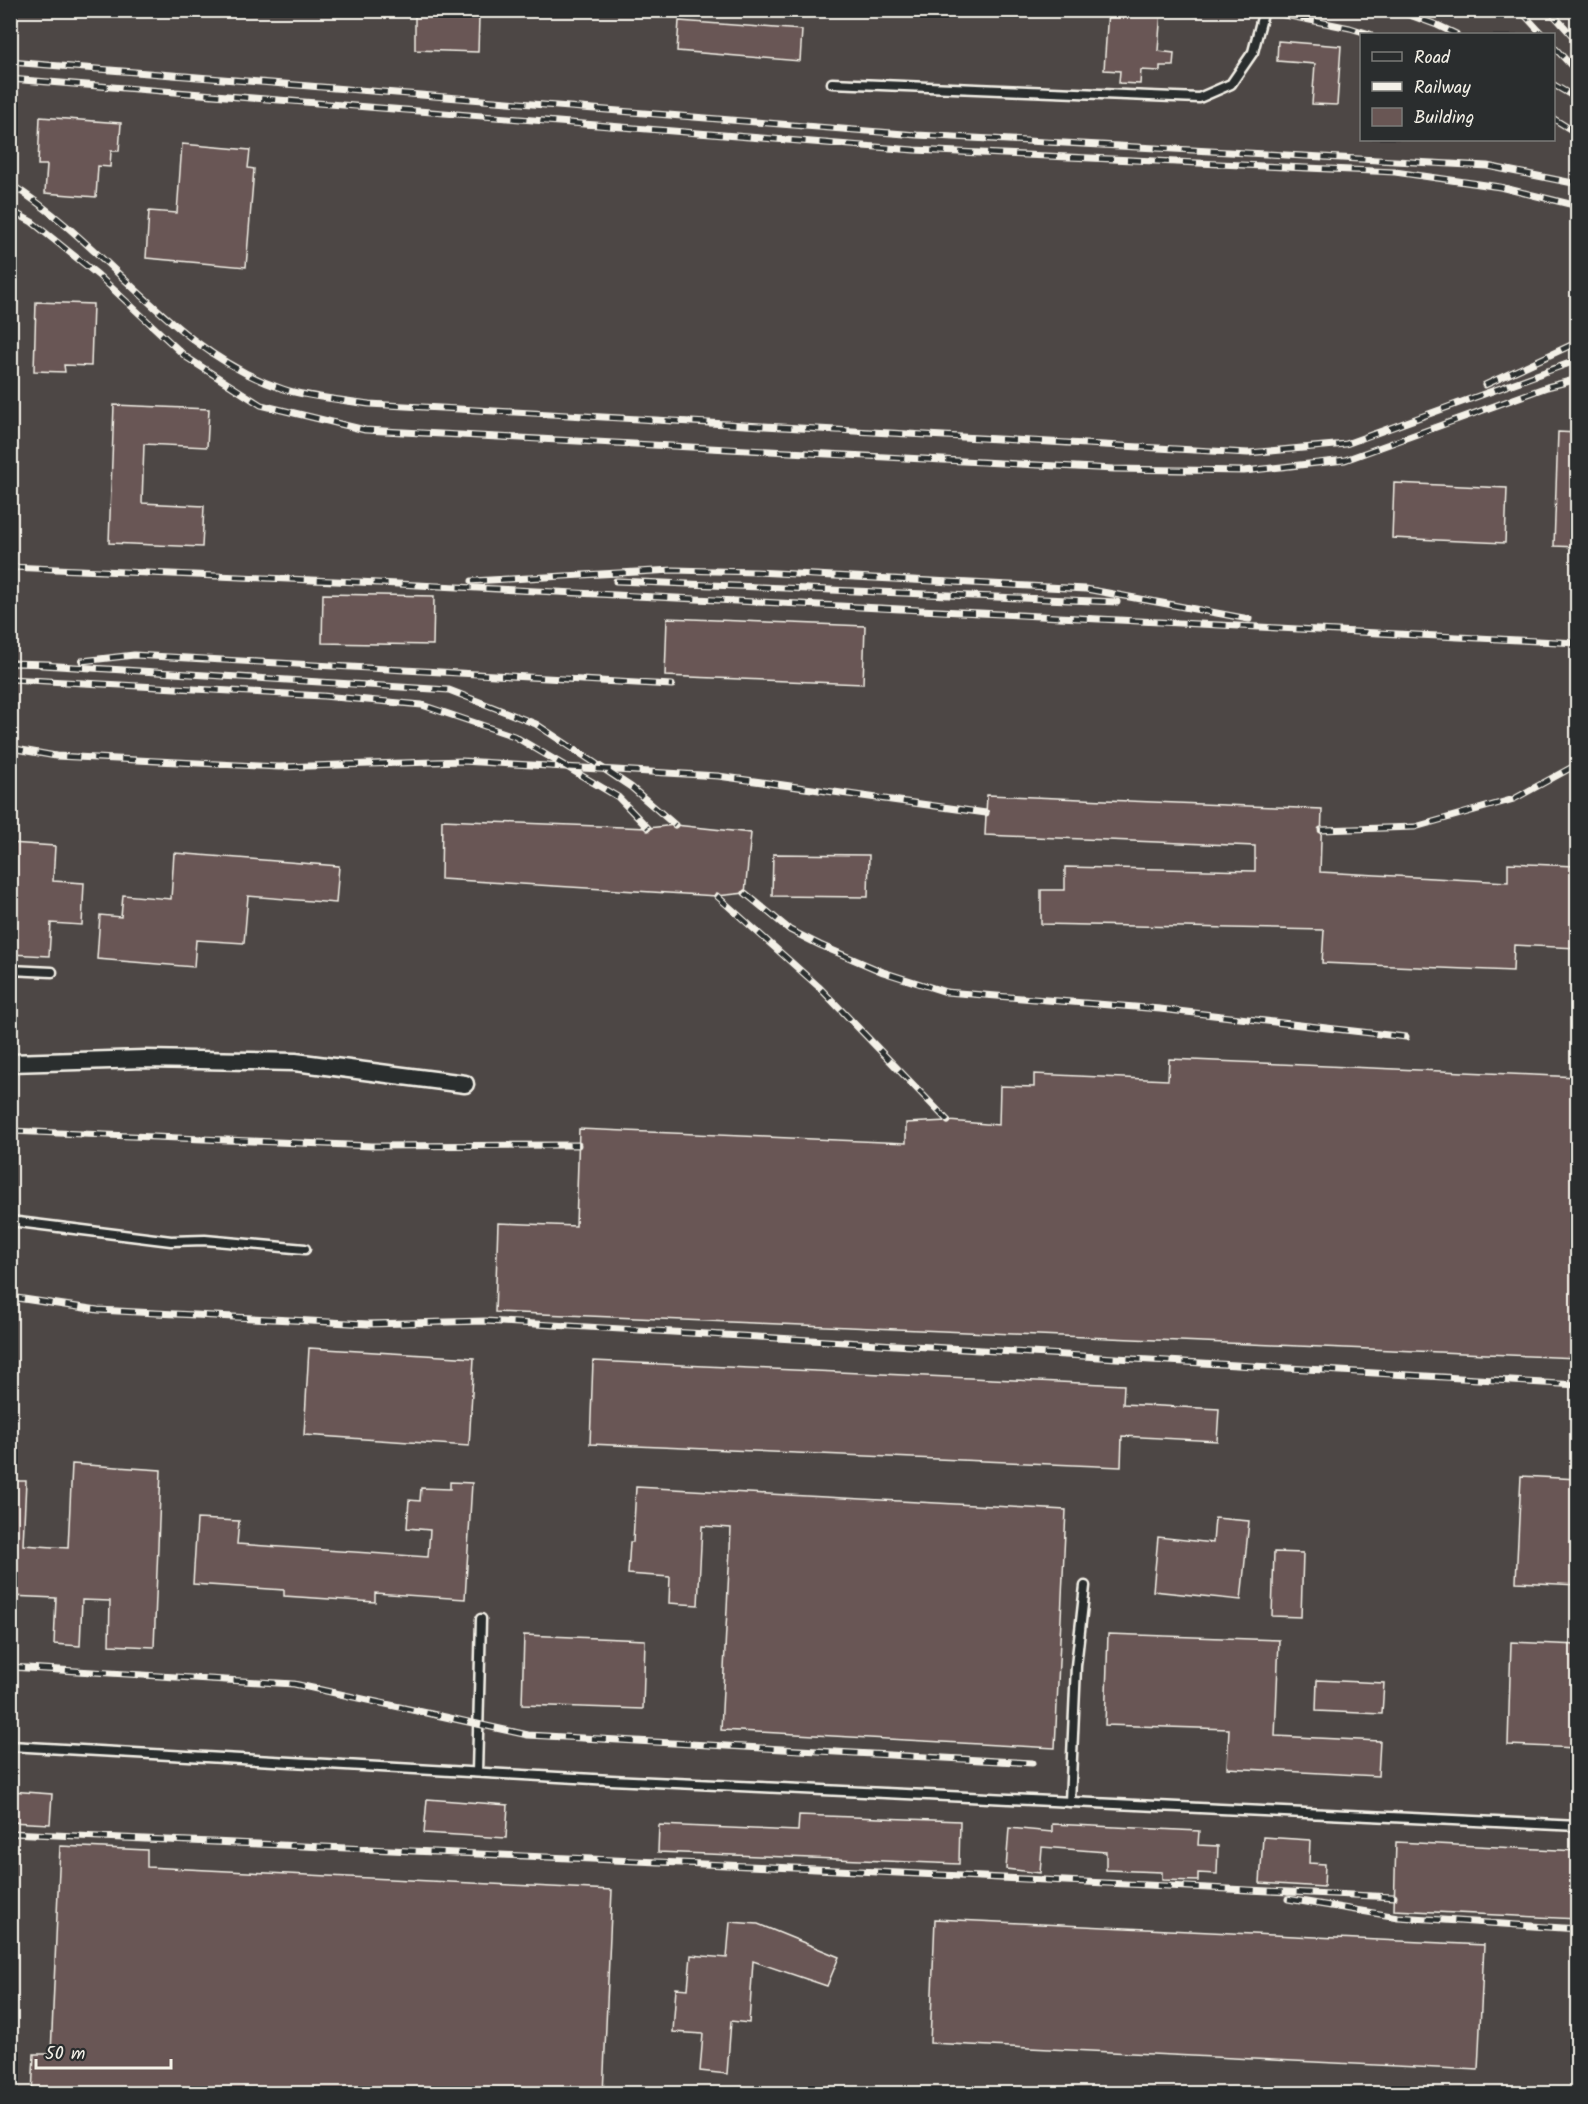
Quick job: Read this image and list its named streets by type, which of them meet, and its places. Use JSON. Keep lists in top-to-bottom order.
{
  "legend": ["Road", "Railway", "Building"],
  "scale_bar": "50 m"
}
